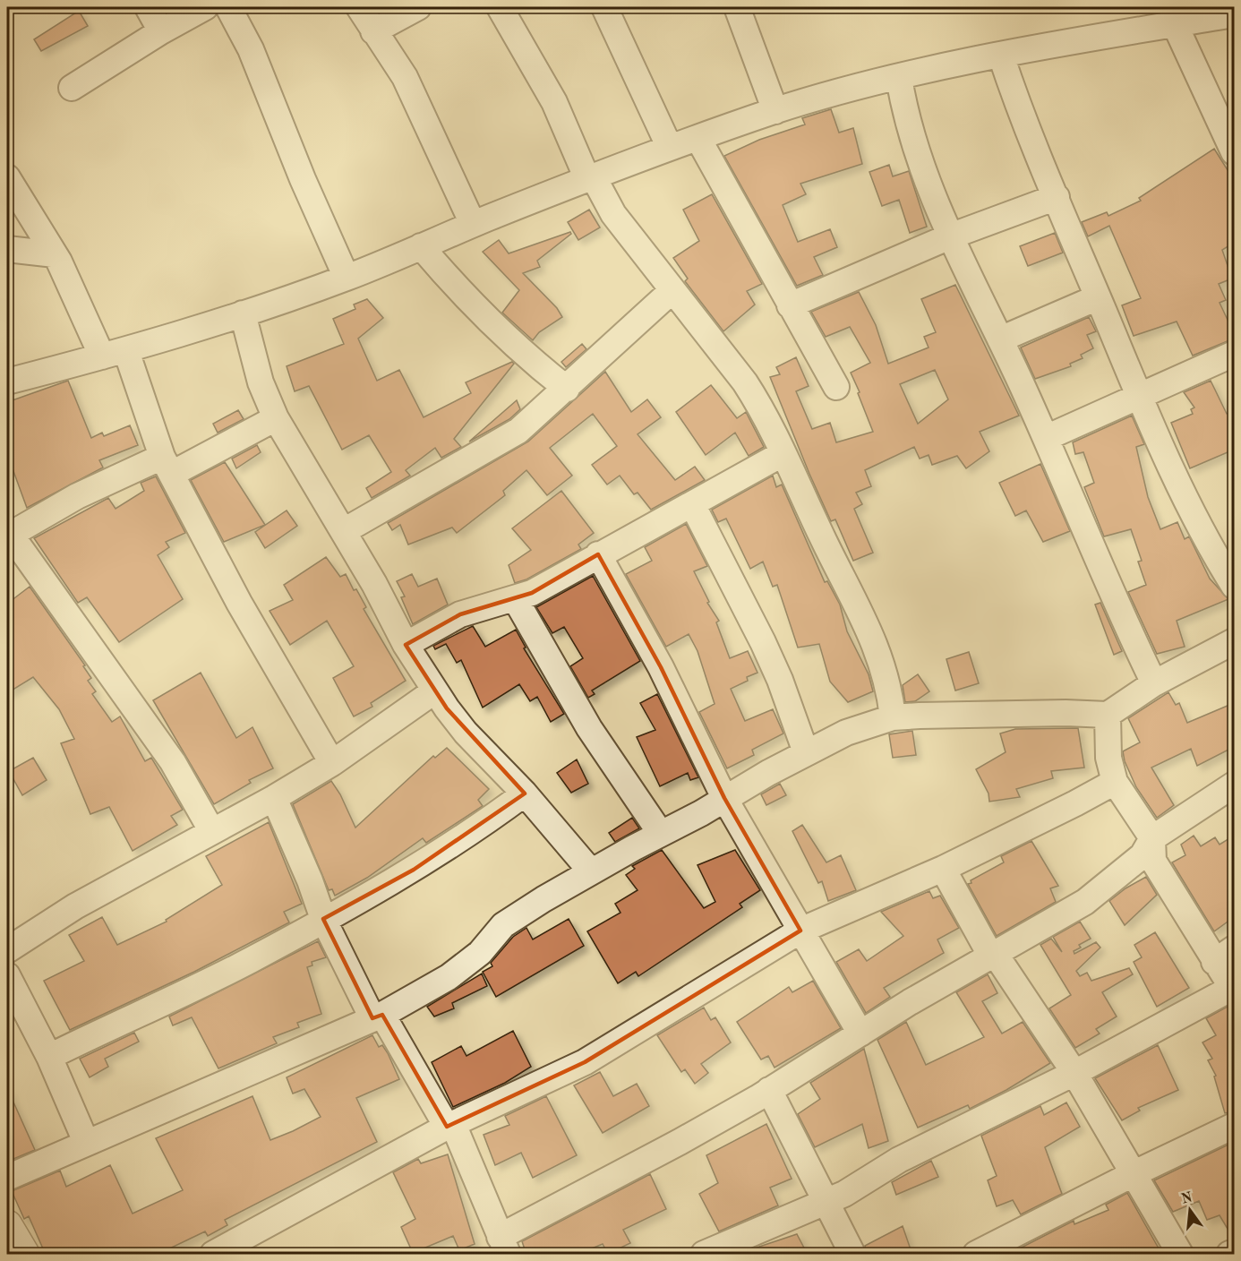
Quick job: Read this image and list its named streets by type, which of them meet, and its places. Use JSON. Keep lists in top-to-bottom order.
{
  "north": "top"
}
